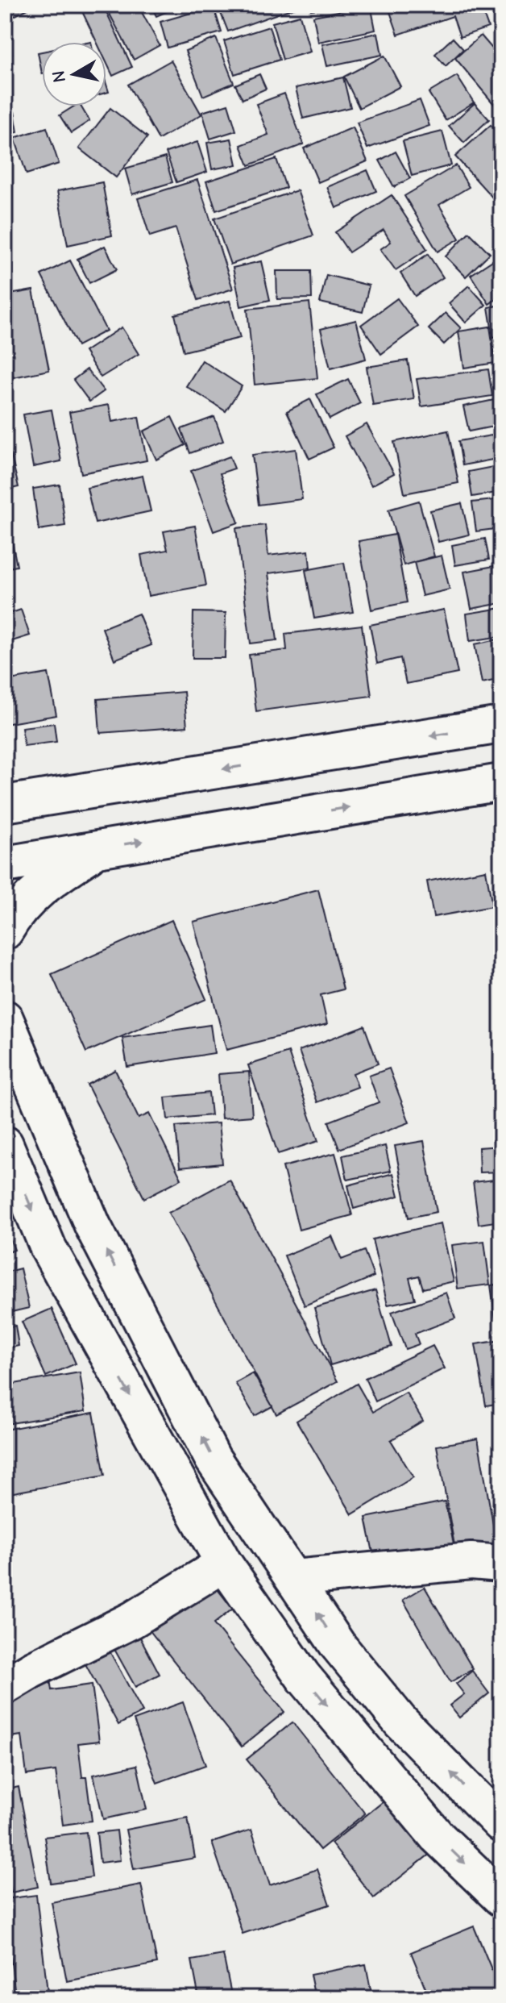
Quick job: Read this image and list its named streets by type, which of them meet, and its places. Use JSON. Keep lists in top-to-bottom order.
{
  "north": "left"
}
